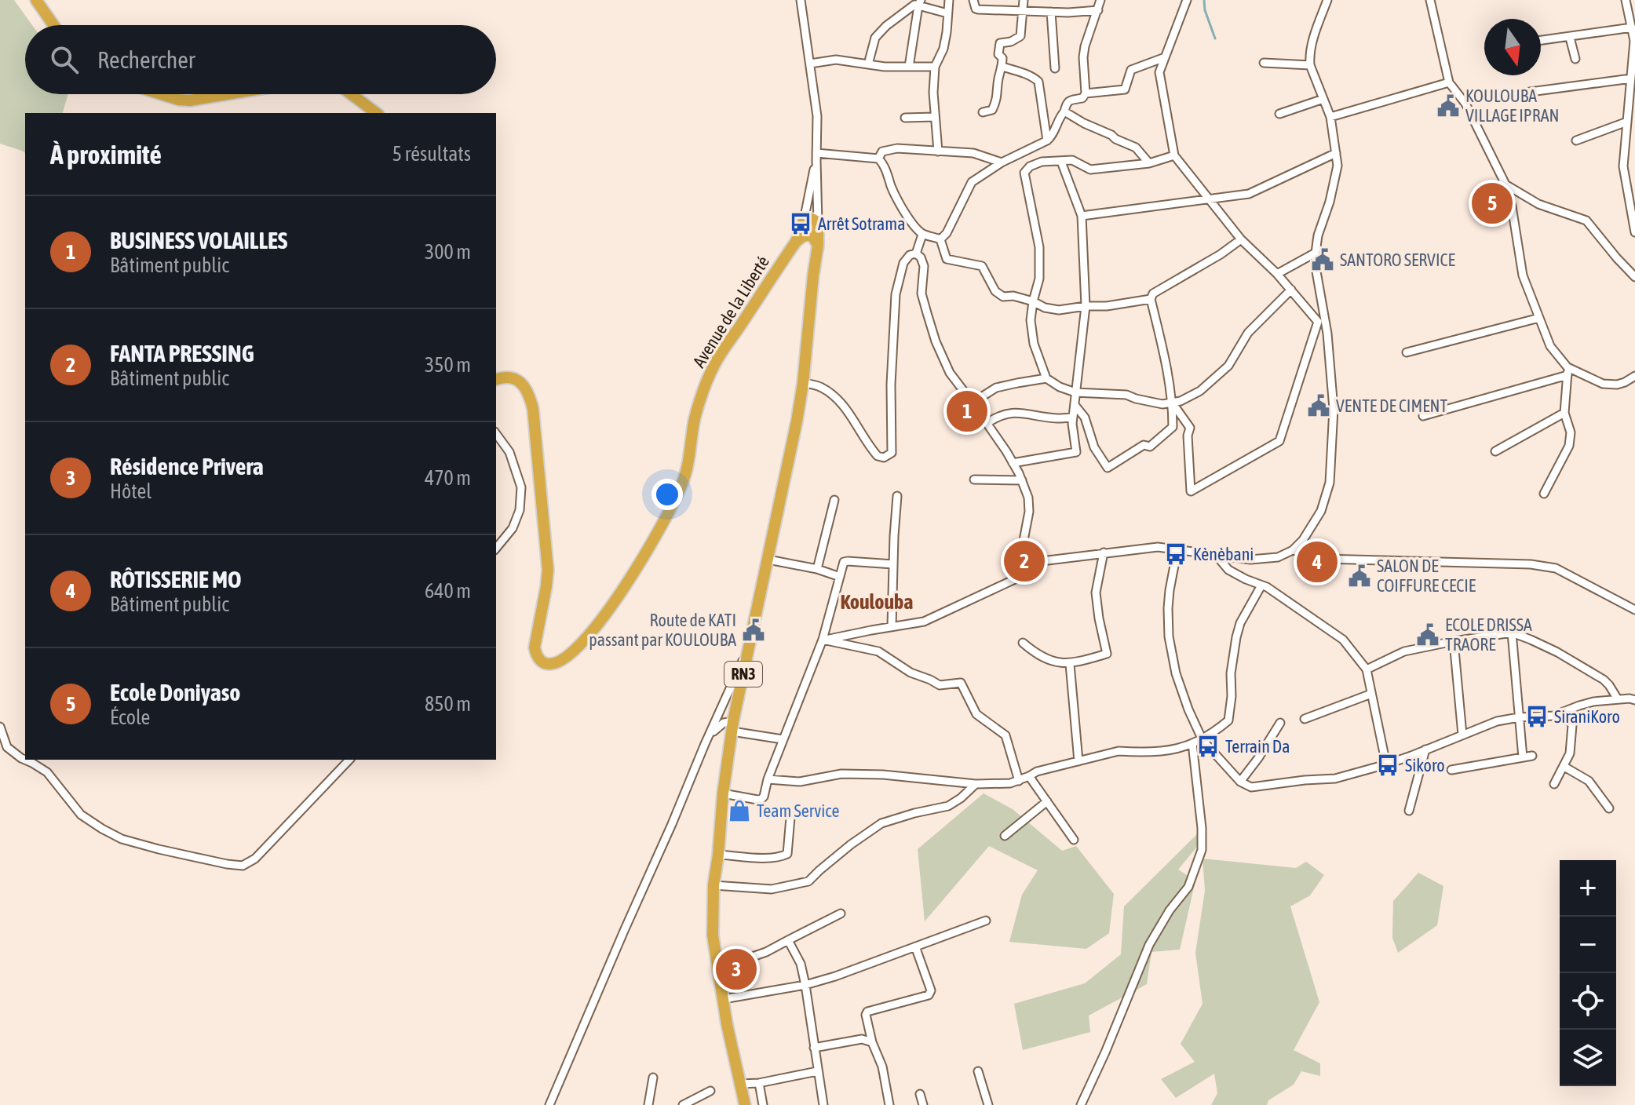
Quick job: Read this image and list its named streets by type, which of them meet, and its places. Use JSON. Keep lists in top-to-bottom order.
{
  "streets": {
    "highway": ["Avenue de la Liberté", "RN3"]
  },
  "districts": ["Koulouba"],
  "places": {
    "public building": [
      "KOULOUBA VILLAGE IPRAN",
      "SANTORO SERVICE",
      "VENTE DE CIMENT",
      "SALON DE COIFFURE CECIE",
      "Route de KATI passant par KOULOUBA",
      "ECOLE DRISSA TRAORE"
    ],
    "bus stop": [
      "Arrêt Sotrama",
      "Kènèbani",
      "SiraniKoro",
      "Terrain Da",
      "Sikoro"
    ],
    "shop": ["Team Service"]
  },
  "north": "bottom",
  "page": {
    "search": "Rechercher",
    "heading": ["À proximité", "5 résultats"],
    "pins": [
      "5",
      "1",
      "2",
      "4",
      "3"
    ],
    "list": [
      {
        "mark": "1",
        "name": "BUSINESS VOLAILLES",
        "note": "Bâtiment public",
        "value": "300 m"
      },
      {
        "mark": "2",
        "name": "FANTA PRESSING",
        "note": "Bâtiment public",
        "value": "350 m"
      },
      {
        "mark": "3",
        "name": "Résidence Privera",
        "note": "Hôtel",
        "value": "470 m"
      },
      {
        "mark": "4",
        "name": "RÔTISSERIE MO",
        "note": "Bâtiment public",
        "value": "640 m"
      },
      {
        "mark": "5",
        "name": "Ecole Doniyaso",
        "note": "École",
        "value": "850 m"
      }
    ],
    "map_buttons": ["+", "−"]
  }
}
